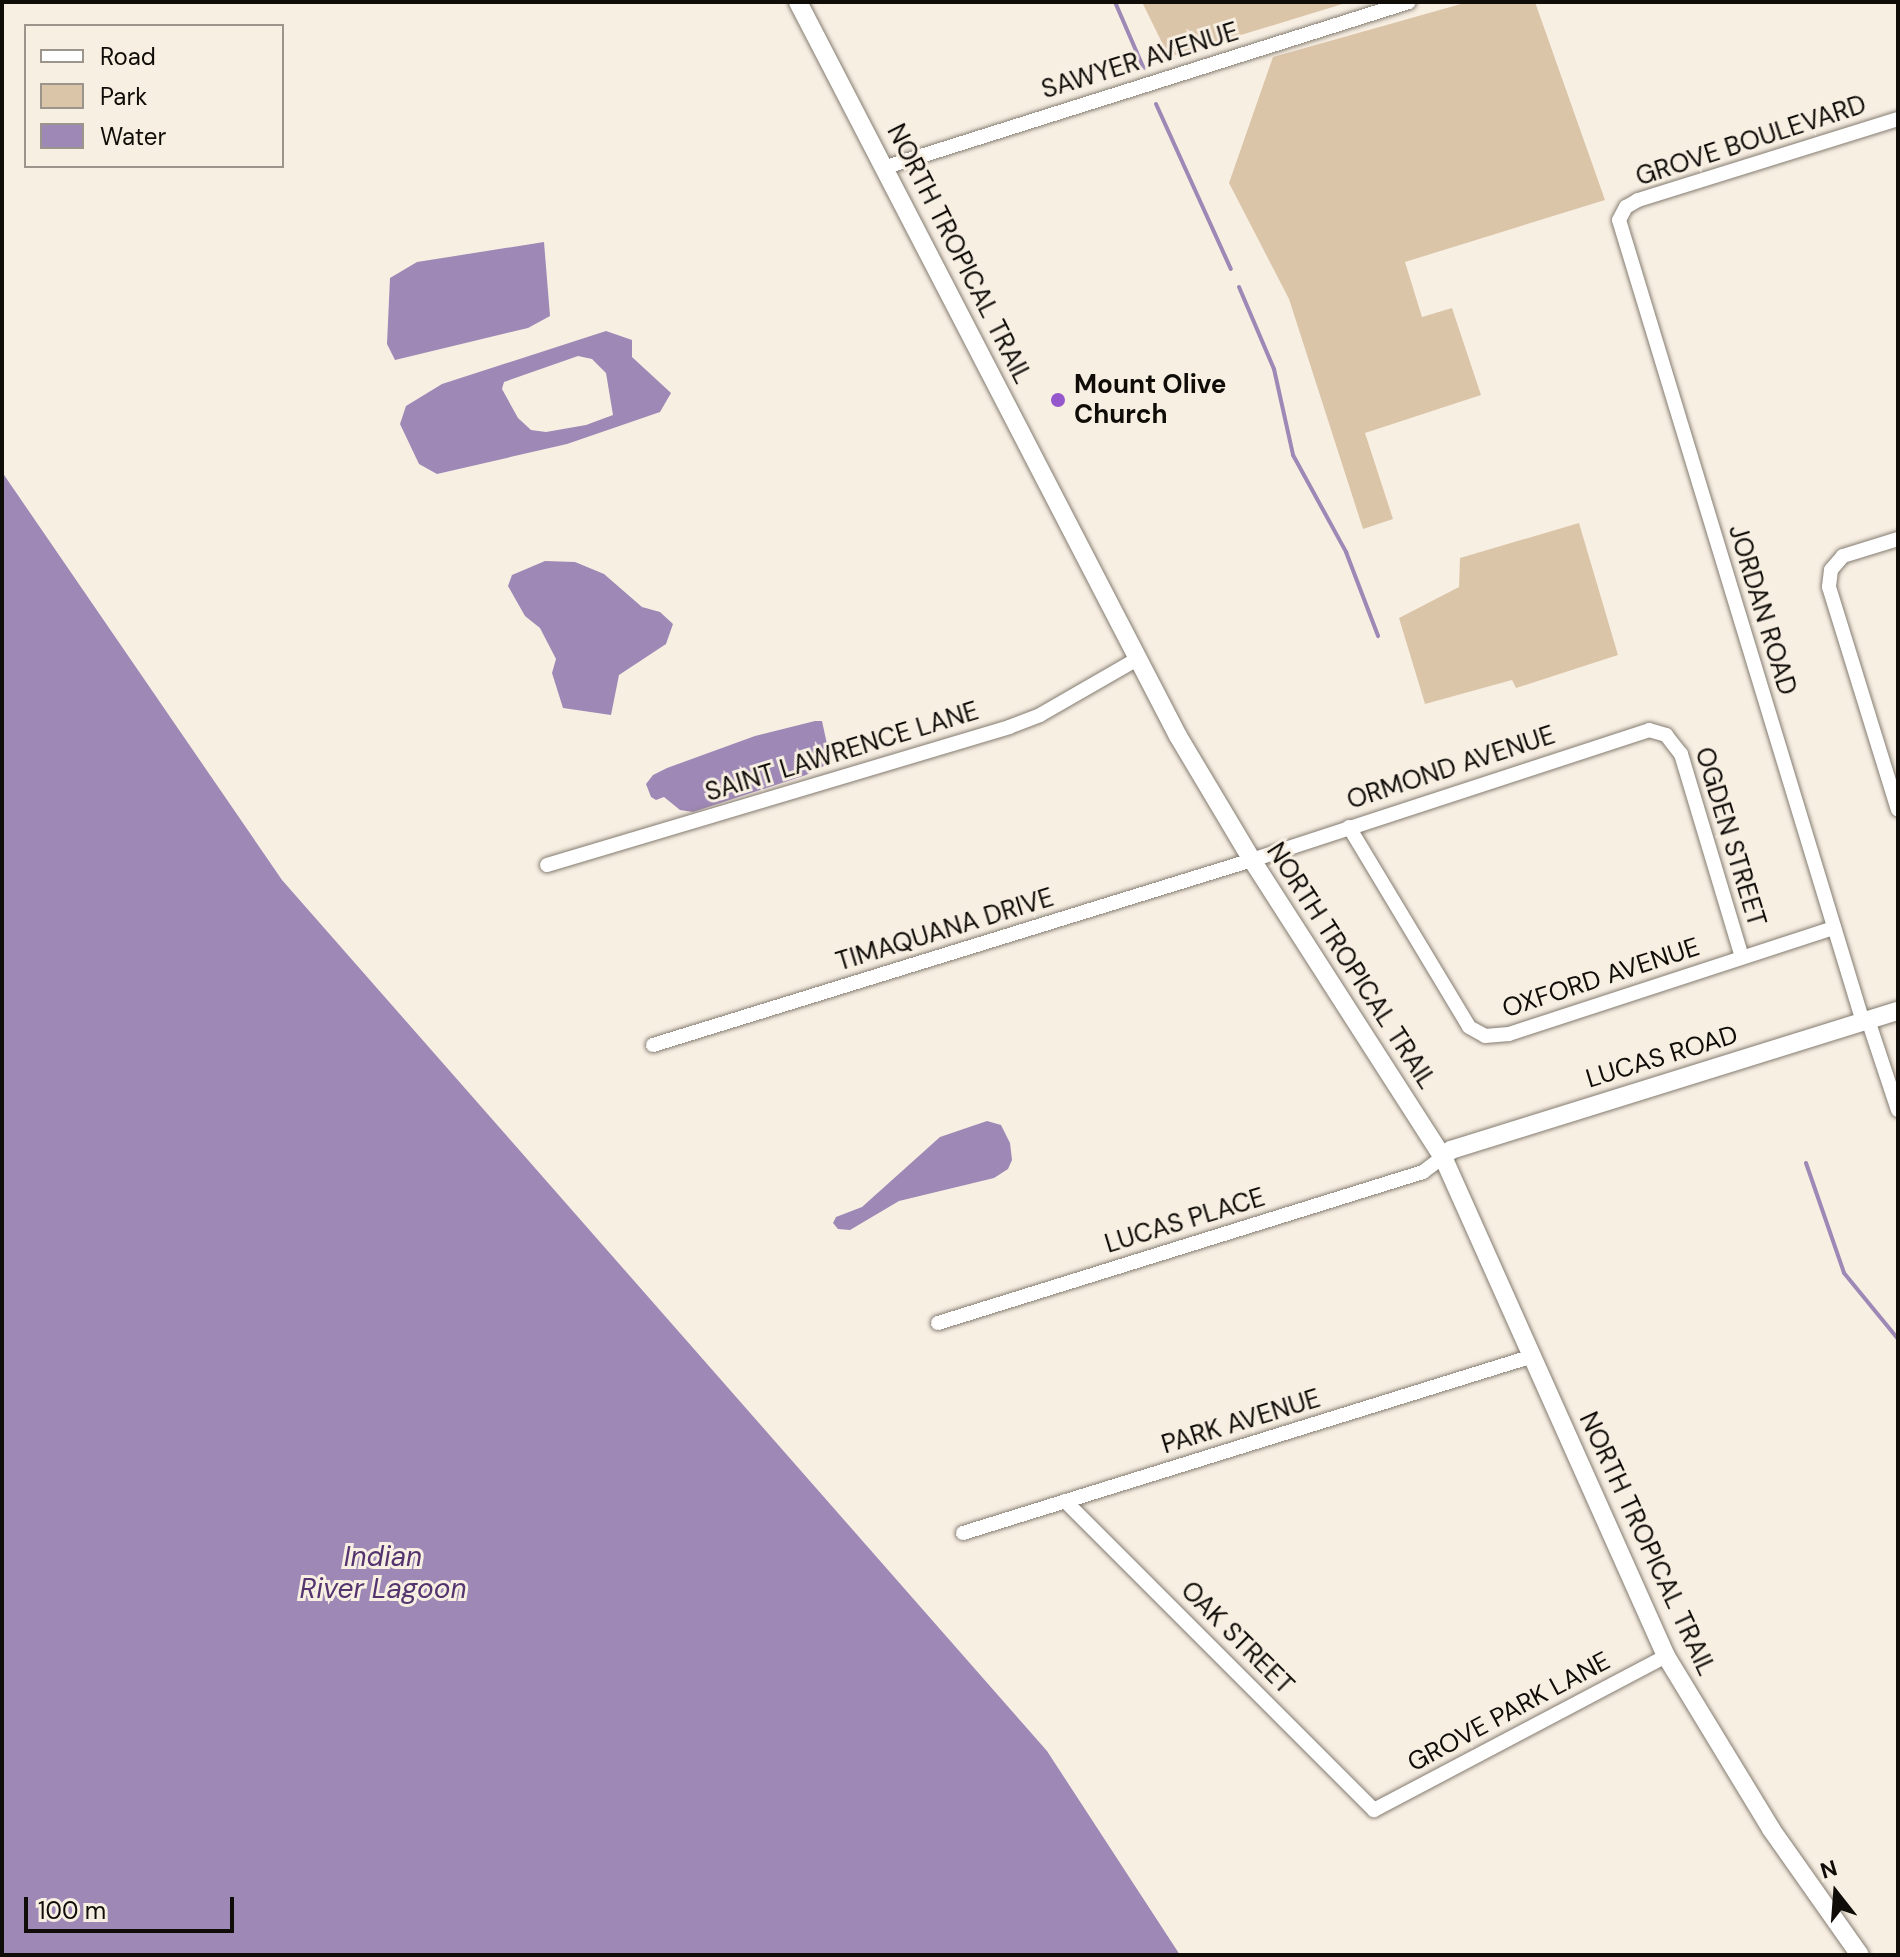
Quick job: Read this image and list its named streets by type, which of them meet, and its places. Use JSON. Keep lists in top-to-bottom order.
{
  "streets": {
    "street": [
      "SAWYER AVENUE",
      "GROVE BOULEVARD",
      "NORTH TROPICAL TRAIL",
      "JORDAN ROAD",
      "SAINT LAWRENCE LANE",
      "ORMOND AVENUE",
      "OGDEN STREET",
      "TIMAQUANA DRIVE",
      "OXFORD AVENUE",
      "LUCAS ROAD",
      "LUCAS PLACE",
      "PARK AVENUE",
      "OAK STREET",
      "GROVE PARK LANE"
    ]
  },
  "crossings": [
    ["SAWYER AVENUE", "NORTH TROPICAL TRAIL"],
    ["GROVE BOULEVARD", "JORDAN ROAD"],
    ["NORTH TROPICAL TRAIL", "SAINT LAWRENCE LANE"],
    ["NORTH TROPICAL TRAIL", "ORMOND AVENUE"],
    ["NORTH TROPICAL TRAIL", "TIMAQUANA DRIVE"],
    ["NORTH TROPICAL TRAIL", "LUCAS ROAD"],
    ["NORTH TROPICAL TRAIL", "LUCAS PLACE"],
    ["NORTH TROPICAL TRAIL", "PARK AVENUE"],
    ["NORTH TROPICAL TRAIL", "GROVE PARK LANE"],
    ["JORDAN ROAD", "OXFORD AVENUE"],
    ["JORDAN ROAD", "LUCAS ROAD"],
    ["ORMOND AVENUE", "OGDEN STREET"],
    ["ORMOND AVENUE", "TIMAQUANA DRIVE"],
    ["ORMOND AVENUE", "OXFORD AVENUE"],
    ["OGDEN STREET", "OXFORD AVENUE"],
    ["LUCAS ROAD", "LUCAS PLACE"],
    ["PARK AVENUE", "OAK STREET"],
    ["OAK STREET", "GROVE PARK LANE"]
  ],
  "water": ["Indian River Lagoon"],
  "places": ["Mount Olive Church"],
  "legend": ["Road", "Park", "Water"],
  "scale_bar": "100 m",
  "north": "top"
}
